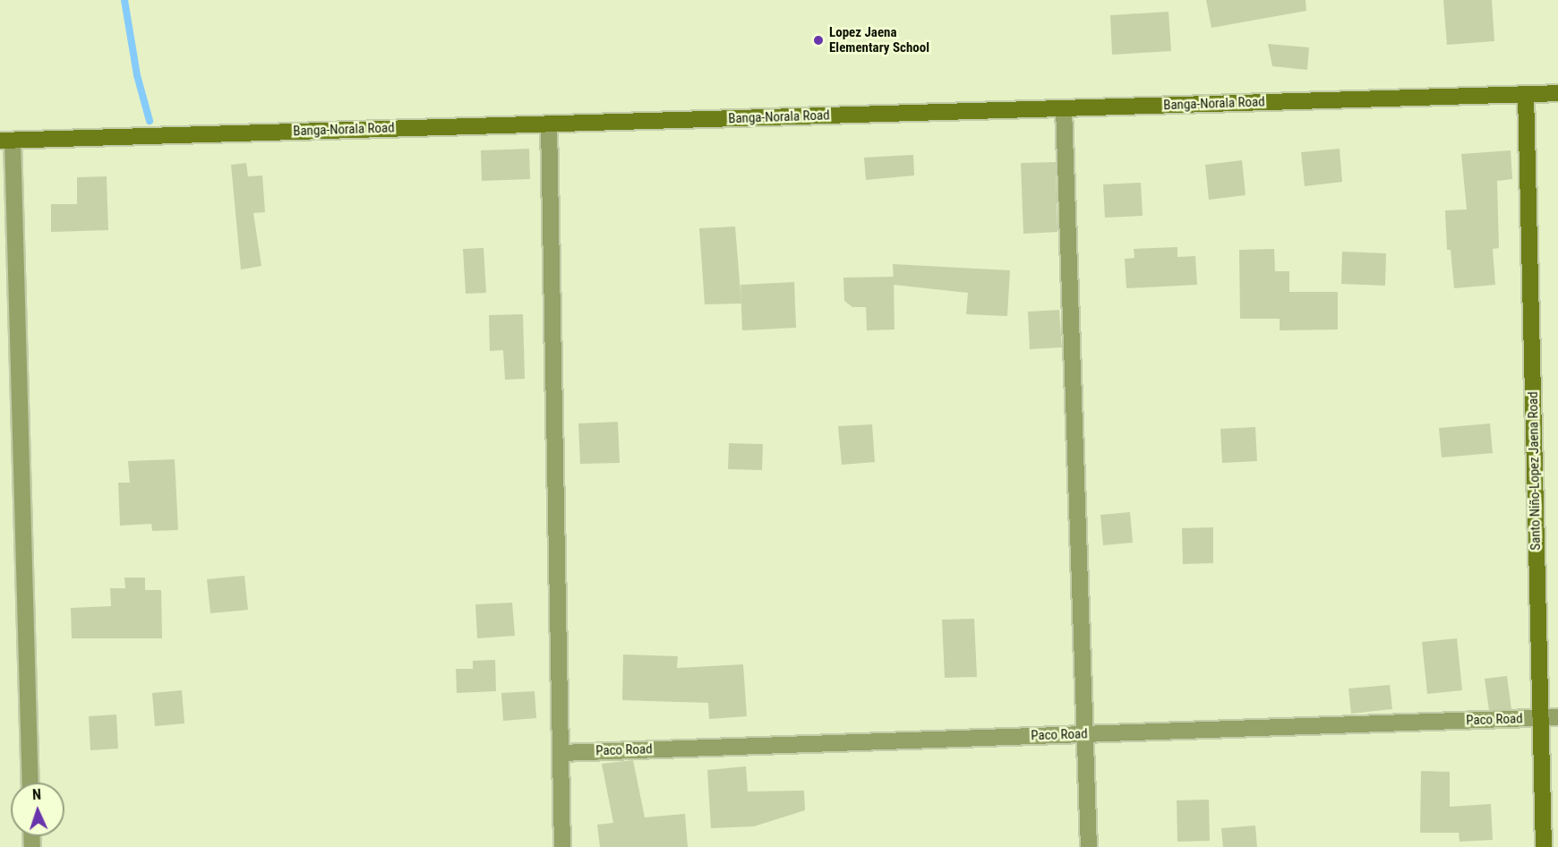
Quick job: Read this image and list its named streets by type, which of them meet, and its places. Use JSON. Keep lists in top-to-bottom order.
{
  "streets": {
    "main road": ["Banga-Norala Road", "Santo Niño-Lopez Jaena Road"],
    "street": ["Paco Road"]
  },
  "crossings": [
    ["Banga-Norala Road", "Santo Niño-Lopez Jaena Road"],
    ["Santo Niño-Lopez Jaena Road", "Paco Road"]
  ],
  "places": ["Lopez Jaena Elementary School"],
  "north": "top"
}
